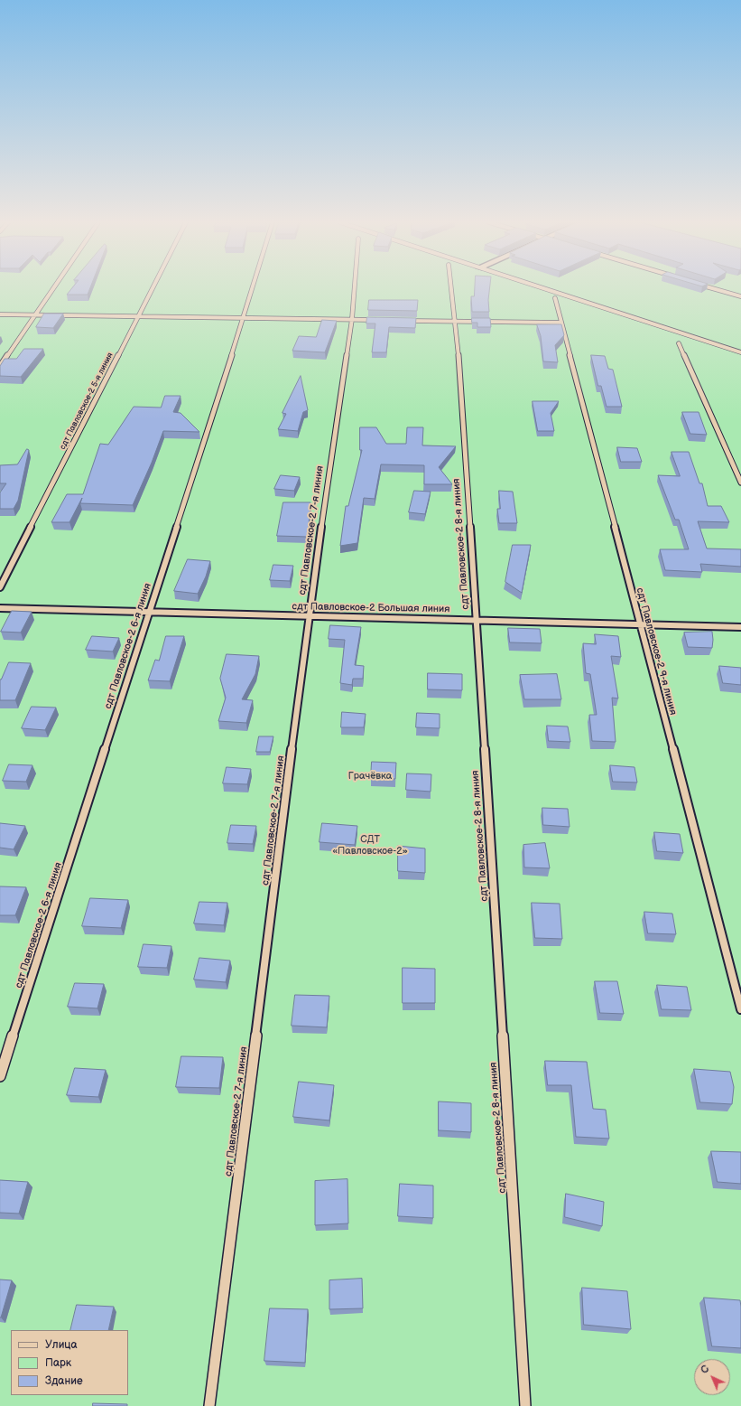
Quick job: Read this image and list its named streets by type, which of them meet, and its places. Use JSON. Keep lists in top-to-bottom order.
{
  "streets": {
    "lane": [
      "сдт Павловское-2 5-я линия",
      "сдт Павловское-2 7-я линия",
      "сдт Павловское-2 8-я линия",
      "сдт Павловское-2 Большая линия",
      "сдт Павловское-2 6-я линия",
      "сдт Павловское-2 9-я линия"
    ]
  },
  "crossings": [
    ["сдт Павловское-2 7-я линия", "сдт Павловское-2 Большая линия"],
    ["сдт Павловское-2 8-я линия", "сдт Павловское-2 Большая линия"],
    ["сдт Павловское-2 Большая линия", "сдт Павловское-2 6-я линия"],
    ["сдт Павловское-2 Большая линия", "сдт Павловское-2 9-я линия"]
  ],
  "parks": ["Грачёвка", "СДТ «Павловское-2»"],
  "legend": ["Улица", "Парк", "Здание"],
  "north": "top left"
}
